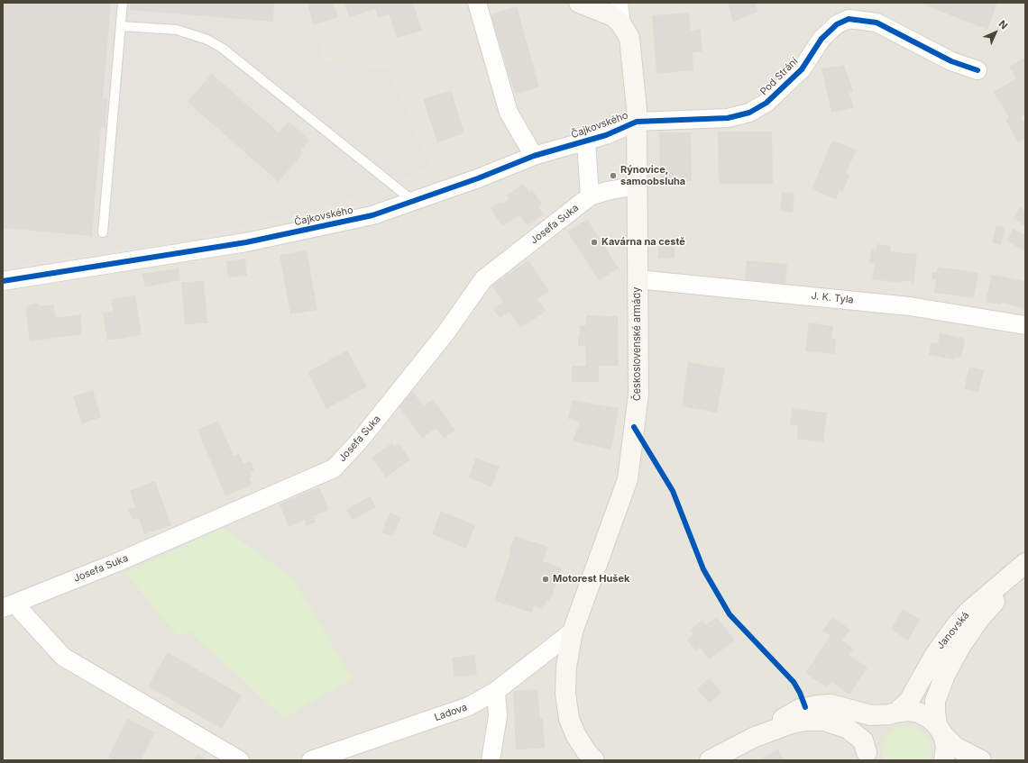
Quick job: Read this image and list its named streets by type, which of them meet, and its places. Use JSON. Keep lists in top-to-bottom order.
{
  "streets": {
    "street": [
      "Pod Strání",
      "Čajkovského",
      "Josefa Suka",
      "J. K. Tyla",
      "Československé armády",
      "Janovská",
      "Ladova"
    ]
  },
  "crossings": [
    ["Pod Strání", "Čajkovského"],
    ["Pod Strání", "Československé armády"],
    ["Čajkovského", "Československé armády"],
    ["Josefa Suka", "Československé armády"],
    ["J. K. Tyla", "Československé armády"],
    ["Československé armády", "Ladova"]
  ],
  "places": ["Rýnovice, samoobsluha", "Kavárna na cestě", "Motorest Hušek"],
  "north": "top right"
}
